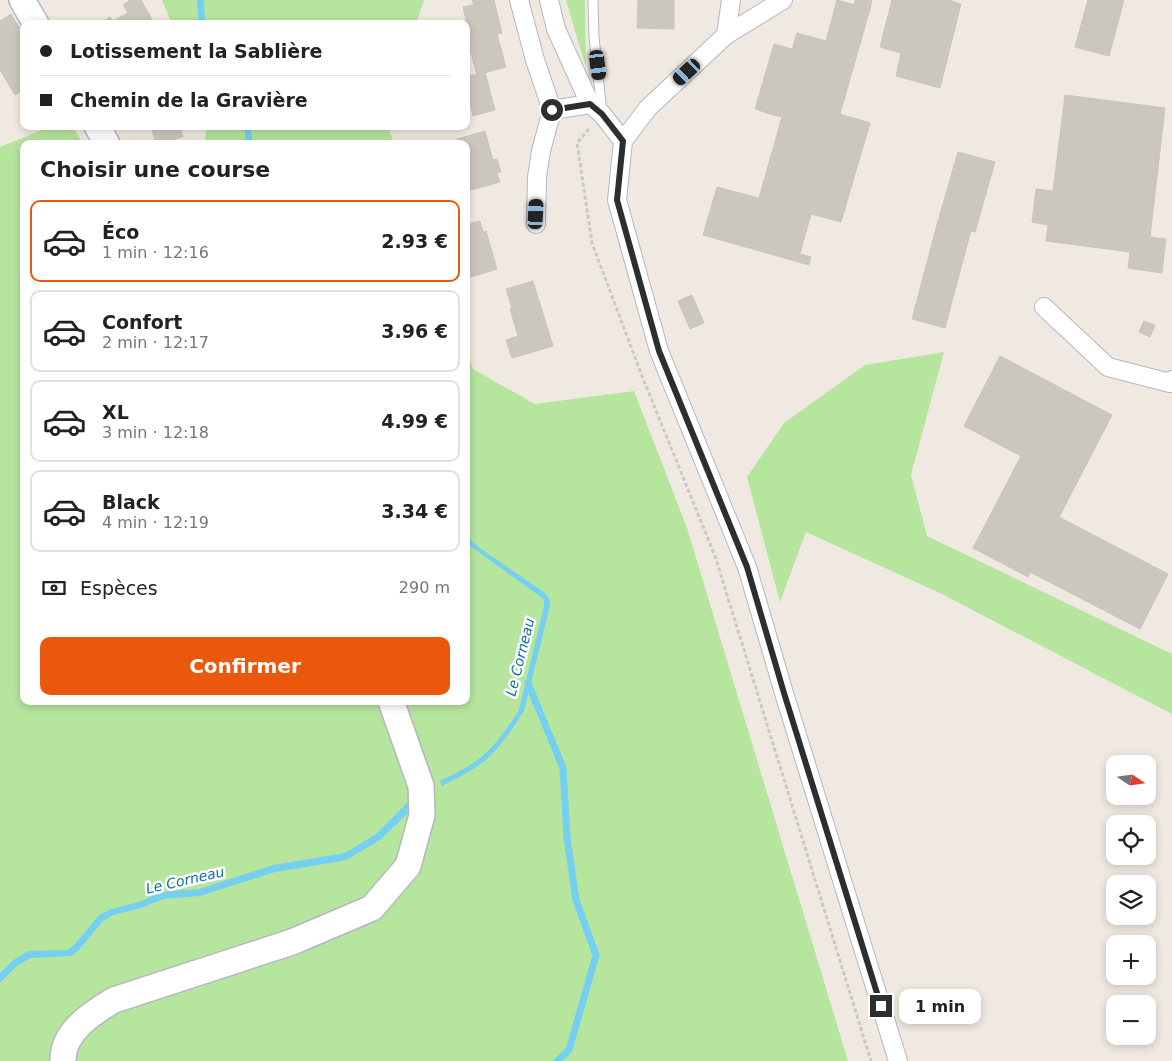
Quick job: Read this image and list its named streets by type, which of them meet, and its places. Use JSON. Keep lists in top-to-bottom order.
{
  "water": ["Le Corneau"],
  "north": "right",
  "page": {
    "banner": ["Lotissement la Sablière", "Chemin de la Gravière"],
    "heading": "Choisir une course",
    "list": [
      {
        "name": "Éco",
        "note": "1 min · 12:16",
        "value": "2.93 €"
      },
      {
        "name": "Confort",
        "note": "2 min · 12:17",
        "value": "3.96 €"
      },
      {
        "name": "XL",
        "note": "3 min · 12:18",
        "value": "4.99 €"
      },
      {
        "name": "Black",
        "note": "4 min · 12:19",
        "value": "3.34 €"
      }
    ],
    "pay": ["Espèces", "290 m"],
    "buttons": "Confirmer",
    "map_buttons": ["+", "−"],
    "bubble": "1 min"
  }
}
